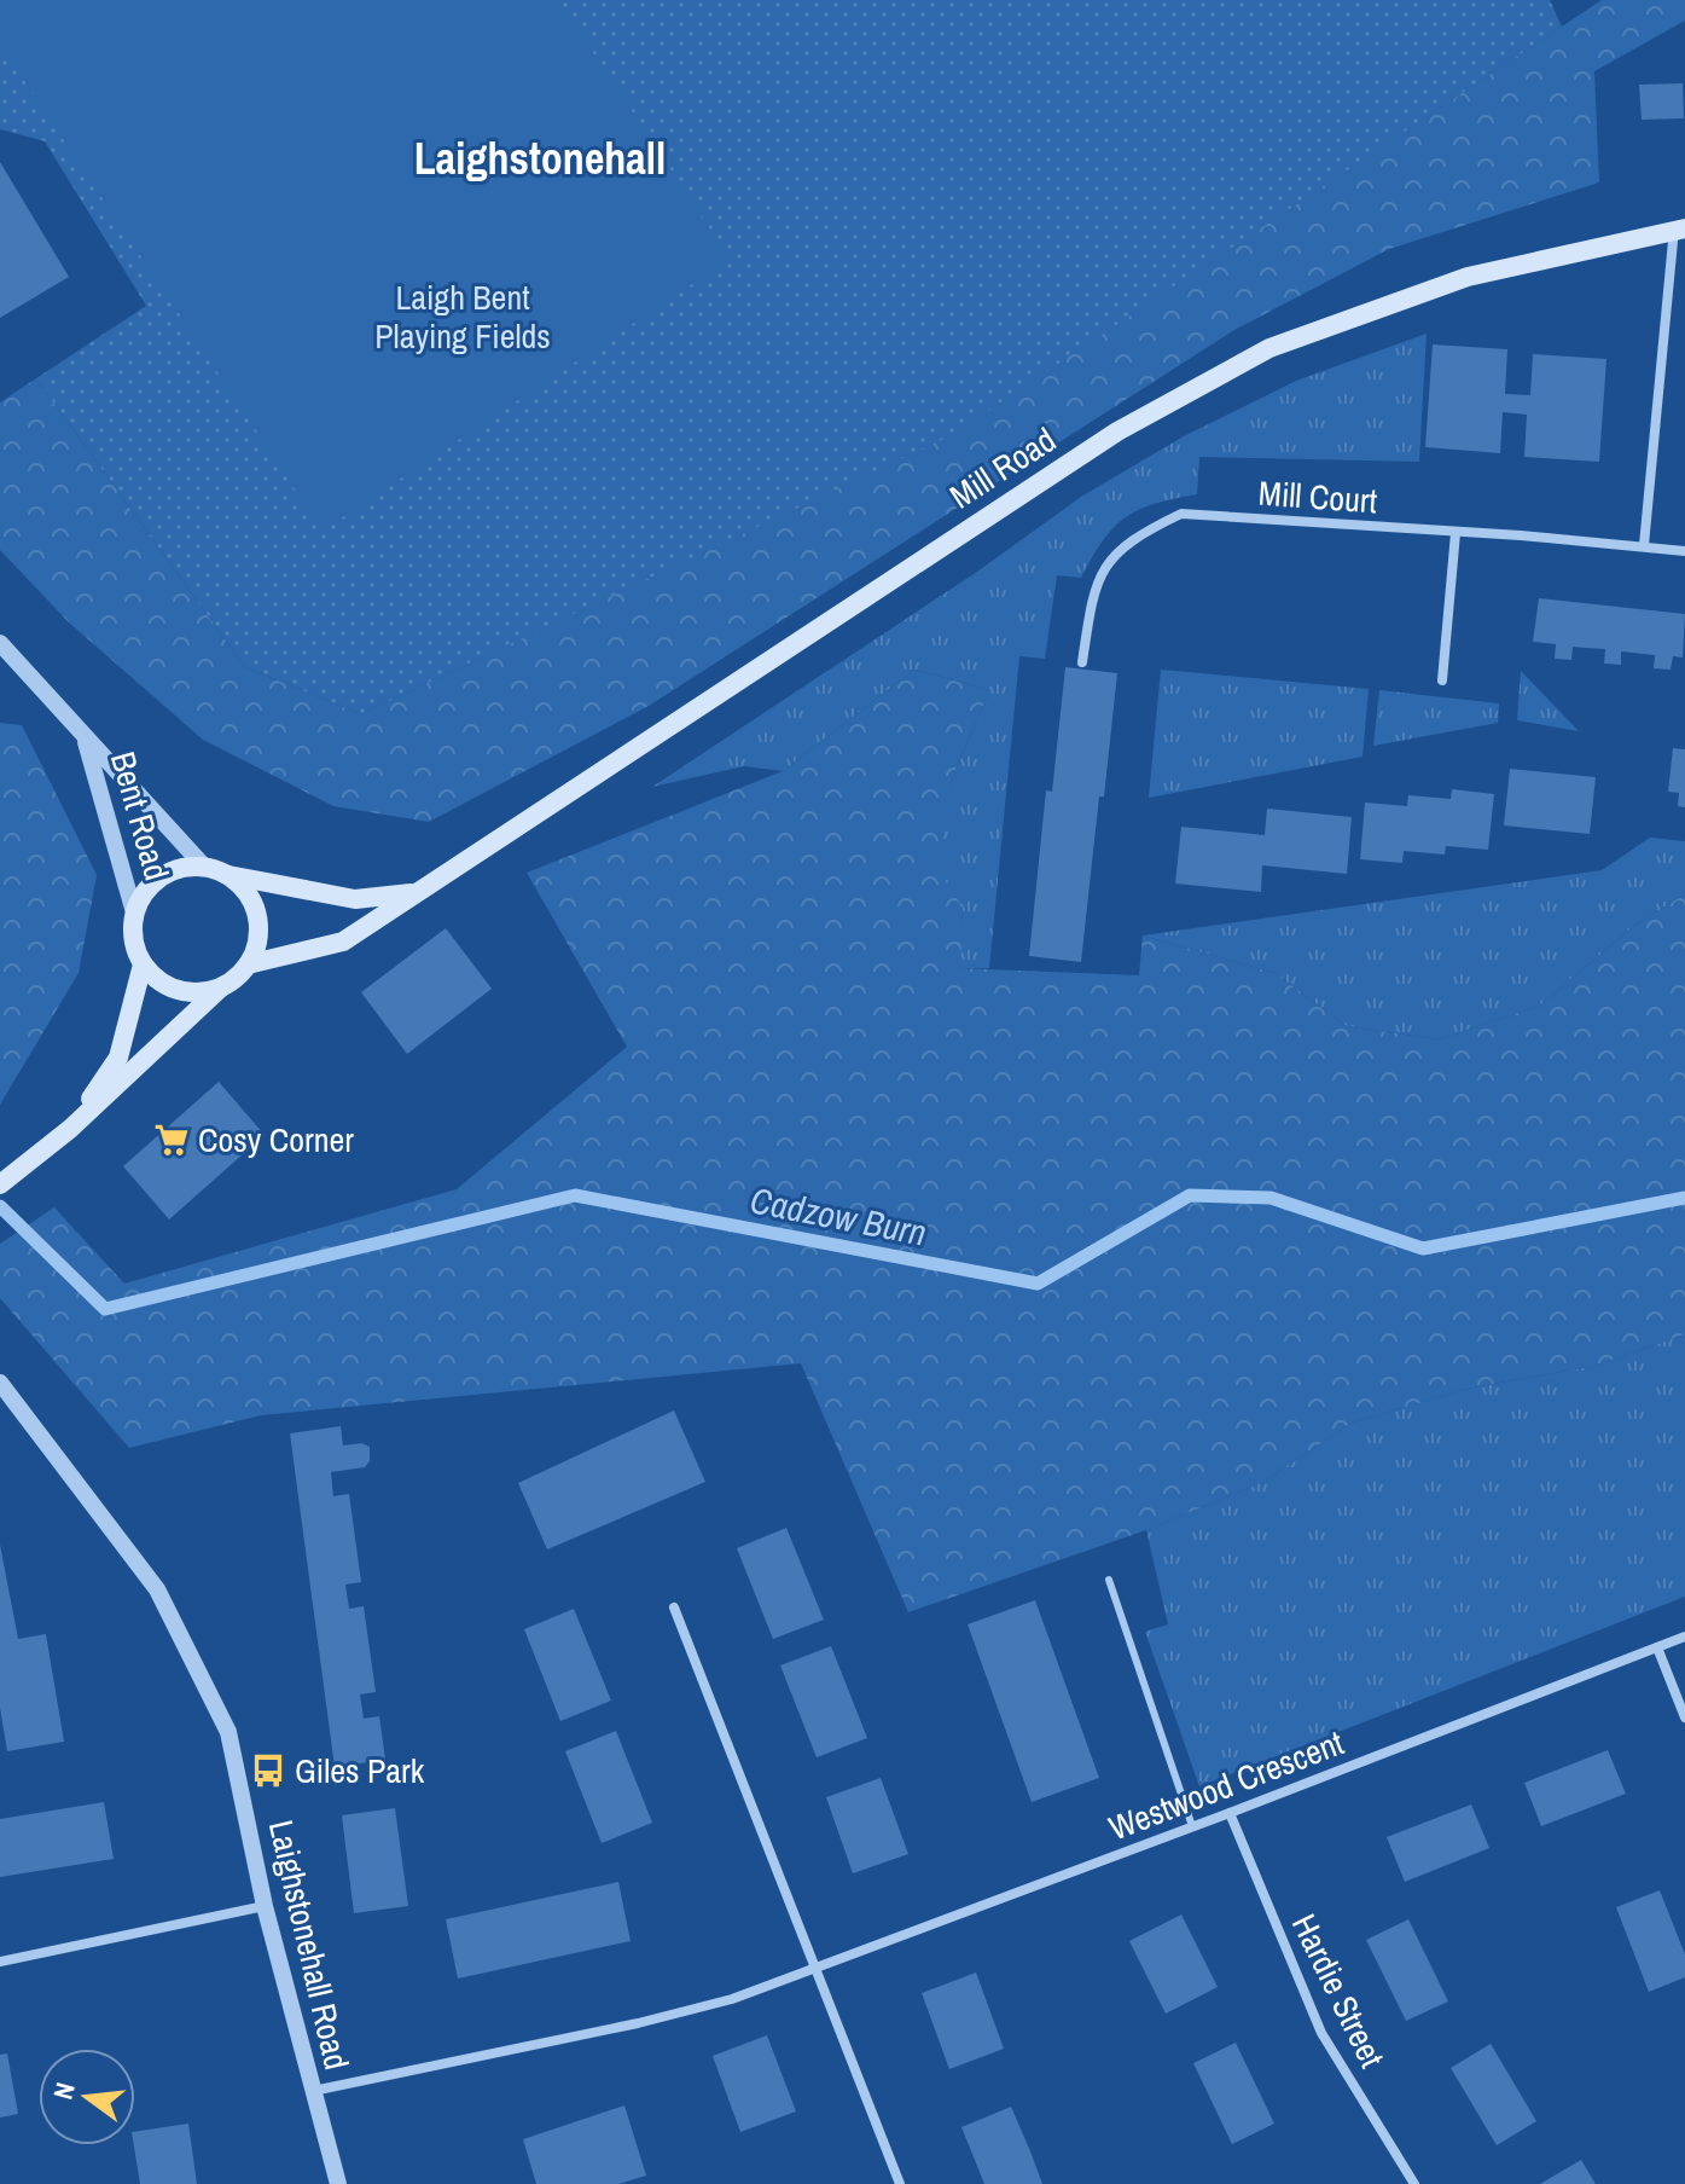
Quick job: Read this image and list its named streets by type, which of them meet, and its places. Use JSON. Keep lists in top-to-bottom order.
{
  "streets": {
    "main road": ["Mill Road"],
    "street": [
      "Mill Court",
      "Bent Road",
      "Westwood Crescent",
      "Laighstonehall Road",
      "Hardie Street"
    ]
  },
  "crossings": [
    ["Mill Road", "Bent Road"],
    ["Westwood Crescent", "Laighstonehall Road"],
    ["Westwood Crescent", "Hardie Street"]
  ],
  "districts": ["Laighstonehall"],
  "water": ["Cadzow Burn"],
  "parks": ["Laigh Bent Playing Fields"],
  "places": {
    "supermarket": ["Cosy Corner"],
    "bus stop": ["Giles Park"]
  },
  "north": "left"
}
